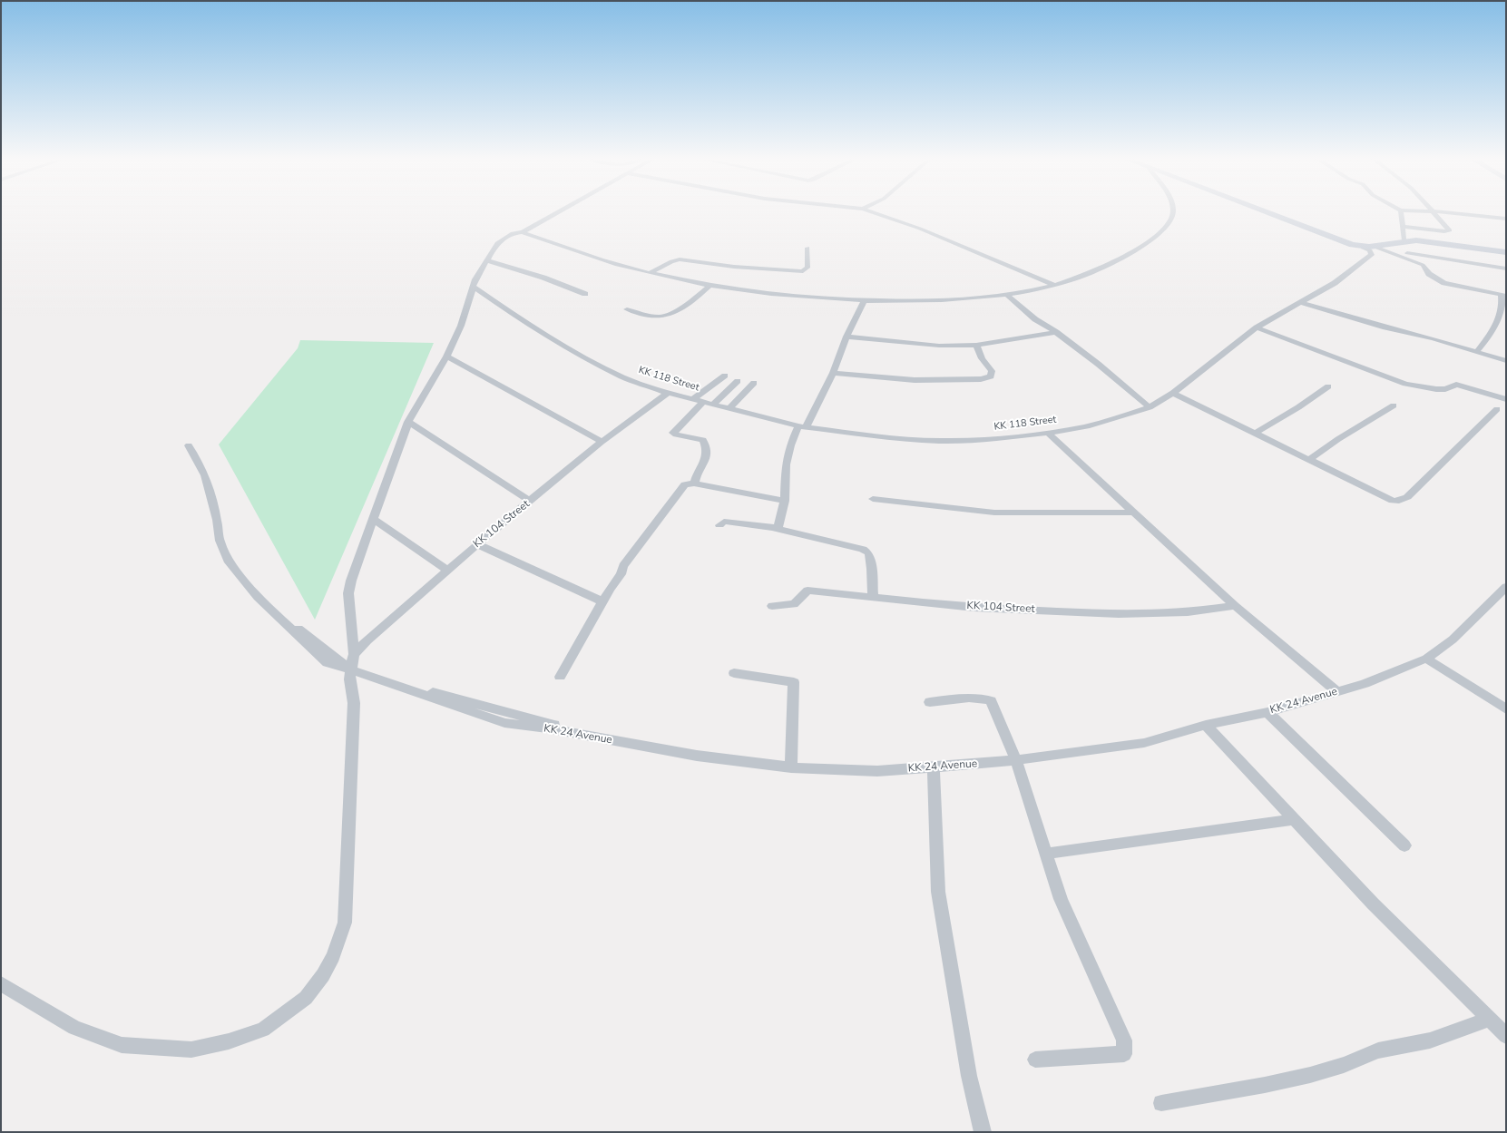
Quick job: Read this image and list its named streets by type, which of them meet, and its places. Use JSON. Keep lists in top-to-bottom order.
{
  "streets": {
    "street": ["KK 118 Street", "KK 104 Street", "KK 24 Avenue"]
  },
  "crossings": [
    ["KK 118 Street", "KK 104 Street"]
  ]
}
